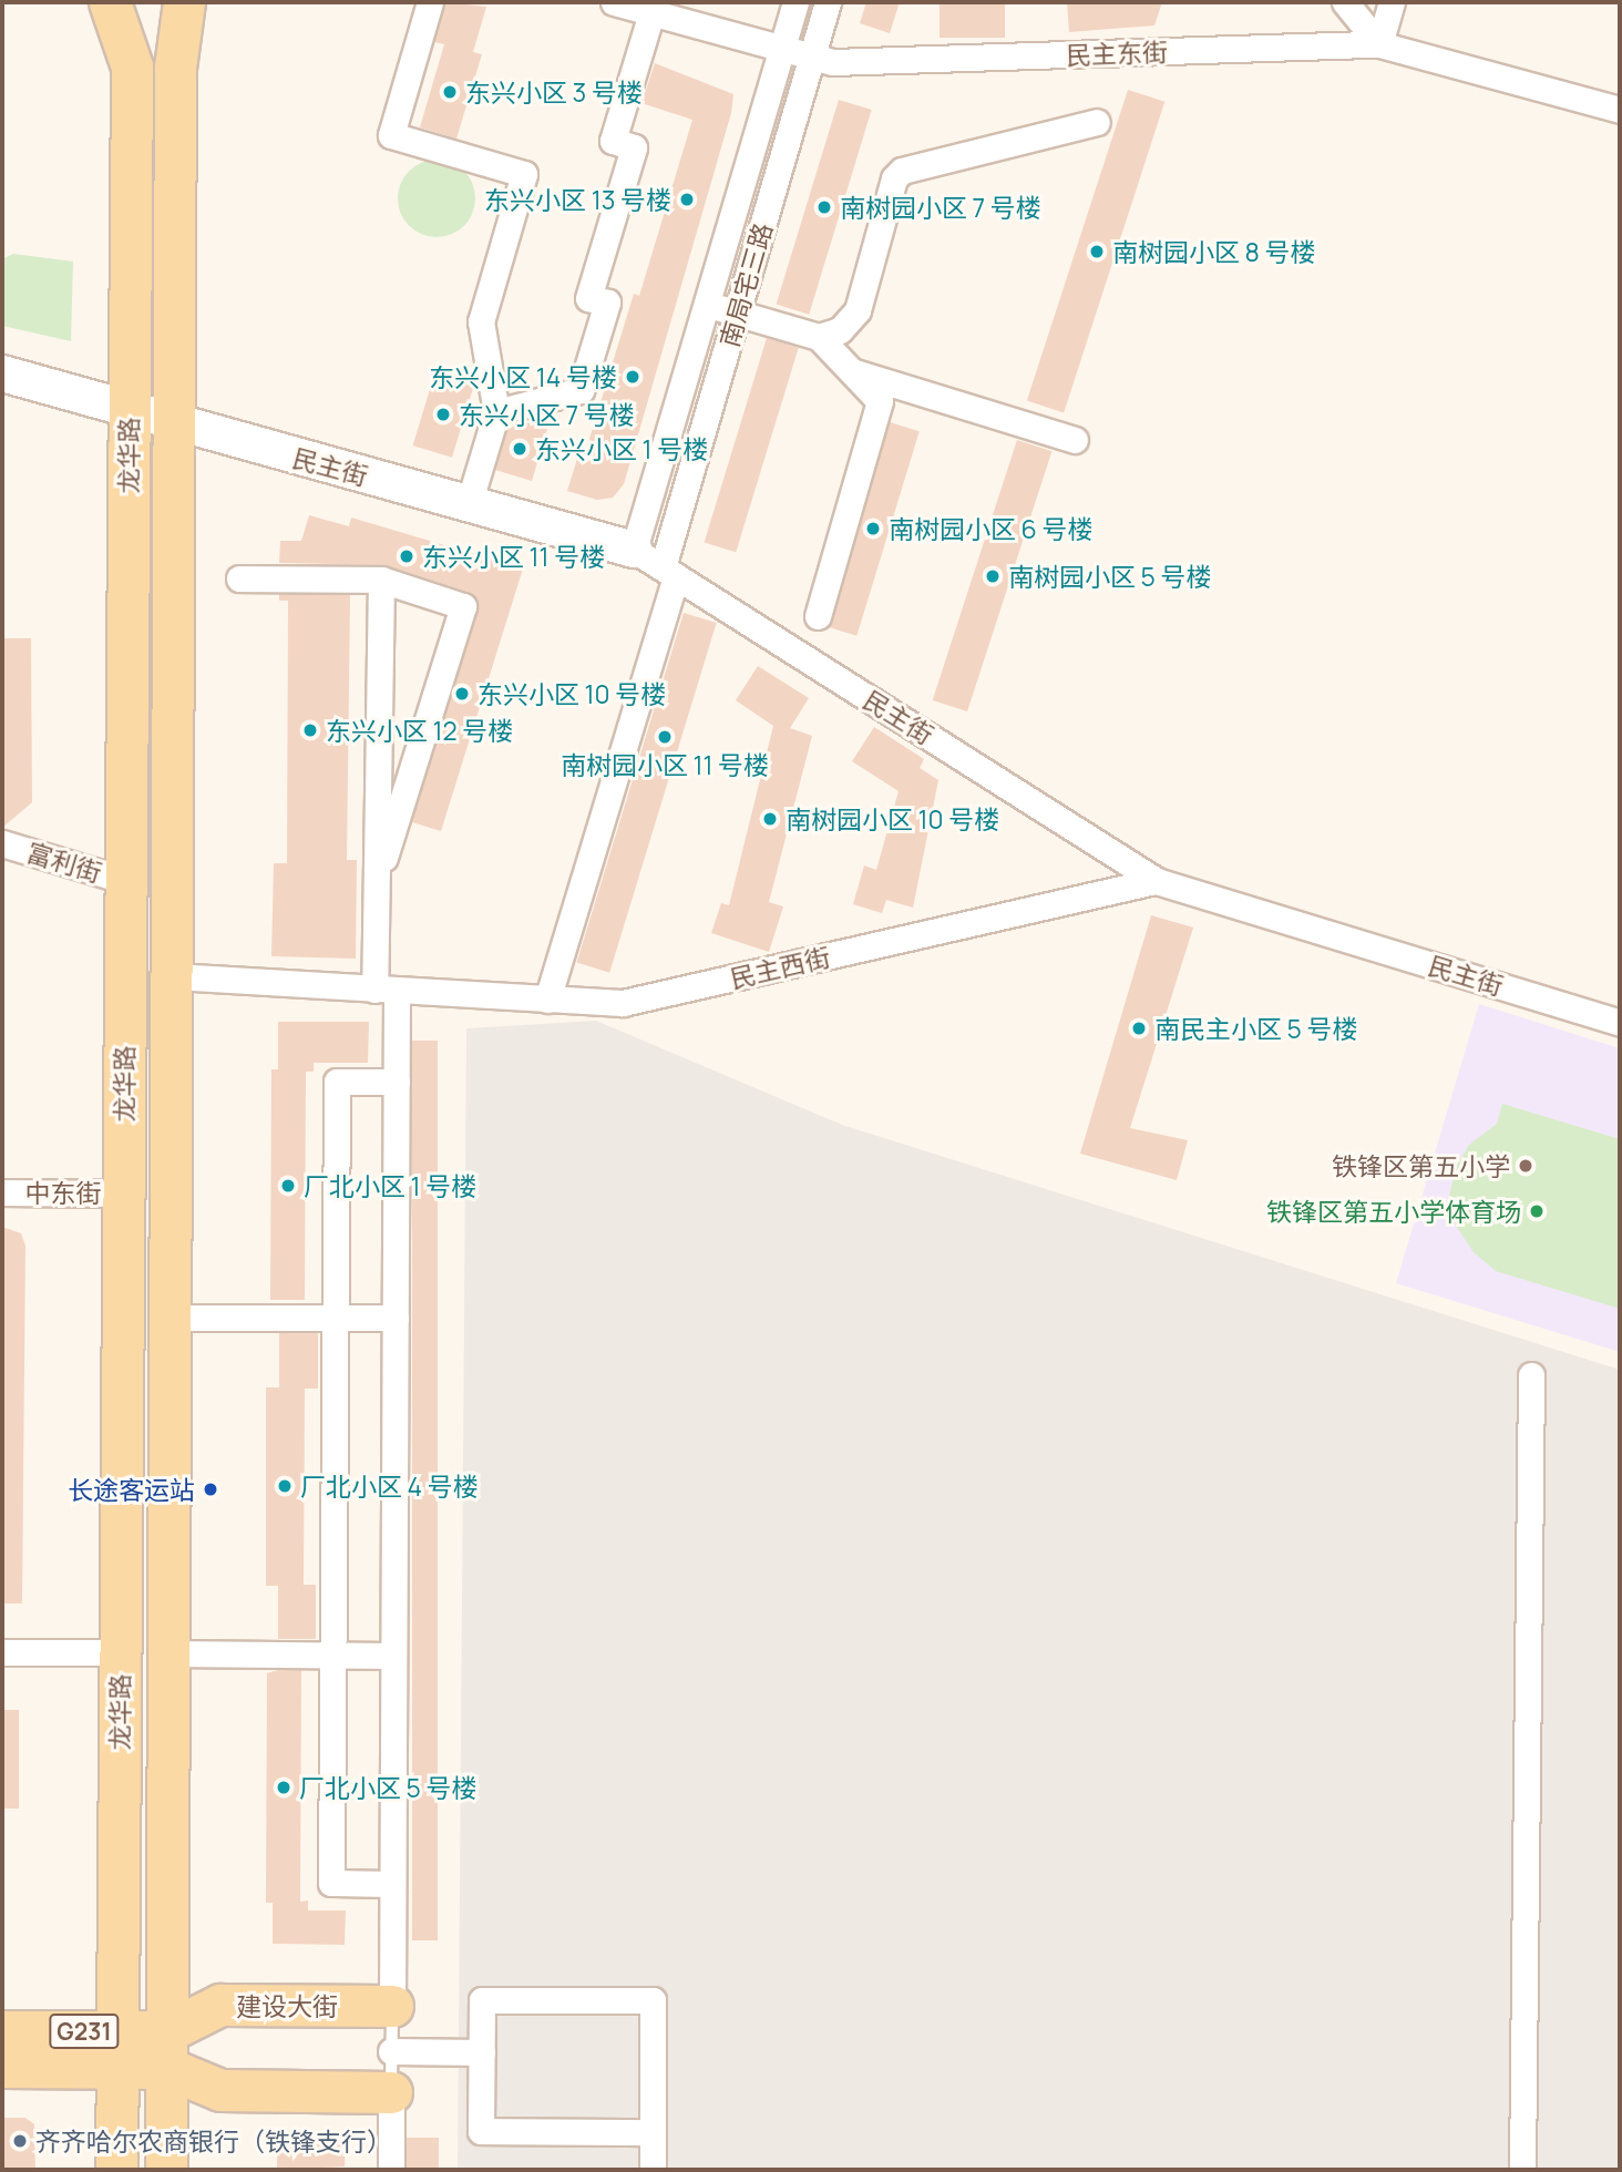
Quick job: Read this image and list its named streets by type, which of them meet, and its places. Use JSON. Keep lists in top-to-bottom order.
{
  "streets": {
    "main road": [
      "龙华路",
      "民主街",
      "建设大街",
      "G231"
    ],
    "street": [
      "民主东街",
      "南局宅三路",
      "富利街",
      "民主西街",
      "中东街"
    ]
  },
  "crossings": [
    ["民主东街", "南局宅三路"],
    ["南局宅三路", "民主街"],
    ["龙华路", "民主街"],
    ["龙华路", "富利街"],
    ["龙华路", "民主西街"],
    ["龙华路", "中东街"],
    ["龙华路", "建设大街"],
    ["民主街", "民主西街"]
  ],
  "places": [
    "东兴小区 3 号楼",
    "东兴小区 13 号楼",
    "南树园小区 7 号楼",
    "南树园小区 8 号楼",
    "东兴小区 14 号楼",
    "东兴小区 7 号楼",
    "东兴小区 1 号楼",
    "南树园小区 6 号楼",
    "东兴小区 11 号楼",
    "南树园小区 5 号楼",
    "东兴小区 10 号楼",
    "东兴小区 12 号楼",
    "南树园小区 11 号楼",
    "南树园小区 10 号楼",
    "南民主小区 5 号楼",
    "铁锋区第五小学",
    "厂北小区 1 号楼",
    "铁锋区第五小学体育场",
    "厂北小区 4 号楼",
    "长途客运站",
    "厂北小区 5 号楼",
    "齐齐哈尔农商银行（铁锋支行）"
  ]
}
